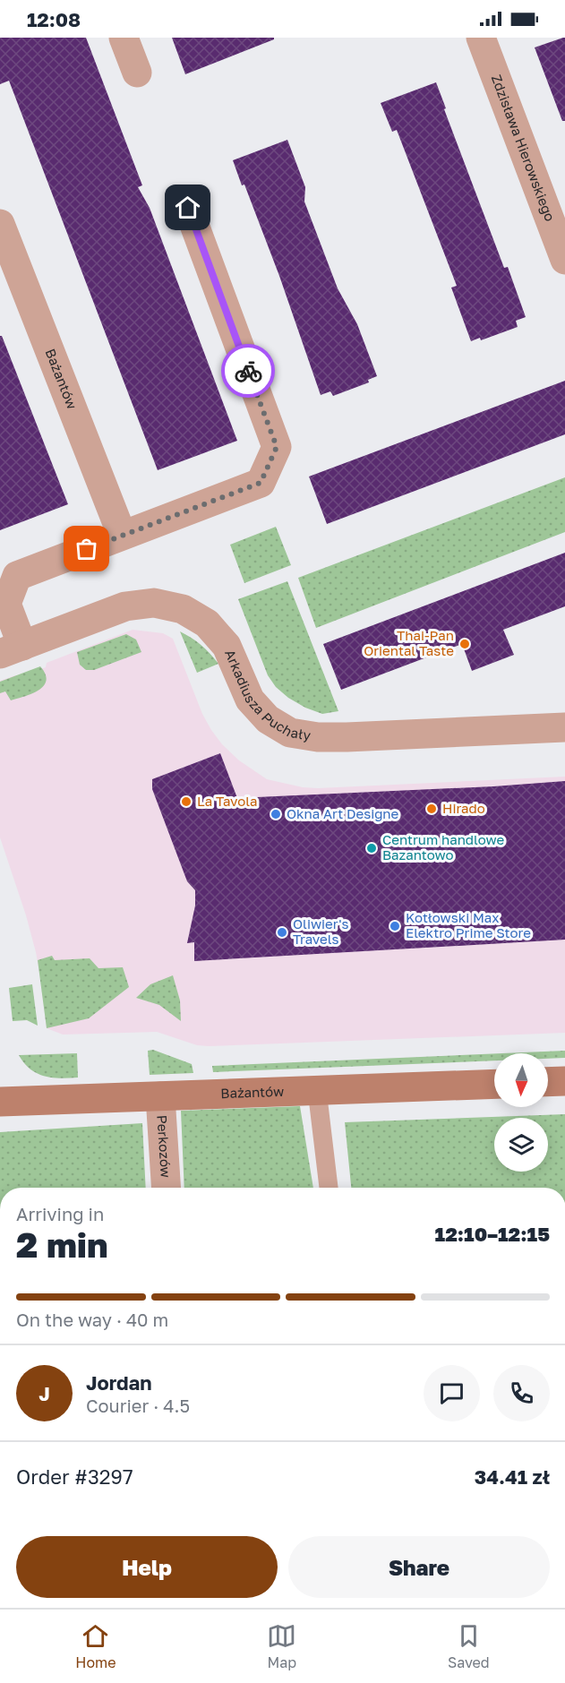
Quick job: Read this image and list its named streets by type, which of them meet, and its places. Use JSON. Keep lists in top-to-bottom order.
{
  "streets": {
    "street": [
      "Zdzisława Hierowskiego",
      "Bażantów",
      "Arkadiusza Puchały",
      "Perkozów"
    ]
  },
  "crossings": [
    ["Bażantów", "Perkozów"]
  ],
  "places": [
    "Thai-Pan Oriental Taste",
    "La Tavola",
    "Hirado",
    "Okna Art Designe",
    "Centrum handlowe Bazantowo",
    "Kotłowski Max Elektro Prime Store",
    "Oliwier's Travels"
  ],
  "north": "bottom",
  "page": {
    "status": "12:08",
    "heading": ["2 min", "Arriving in", "12:10–12:15"],
    "panel": [
      "Jordan",
      "Courier · 4.5",
      "Order #3297",
      "34.41 zł"
    ],
    "bar": "On the way · 40 m",
    "round": "J",
    "buttons": ["Help", "Share"],
    "tabs": ["Home", "Map", "Saved"]
  }
}
